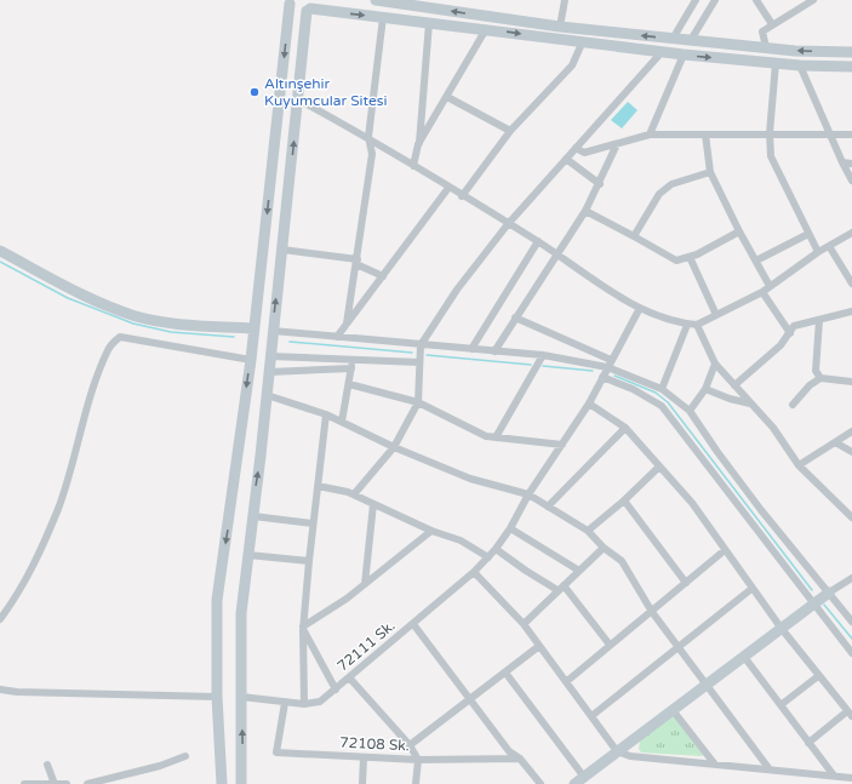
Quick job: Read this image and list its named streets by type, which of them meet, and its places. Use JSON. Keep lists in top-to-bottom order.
{
  "streets": {
    "street": ["72111 Sk.", "72108 Sk."]
  },
  "crossings": [
    ["72111 Sk.", "72108 Sk."]
  ],
  "places": ["Altınşehir Kuyumcular Sitesi"]
}
